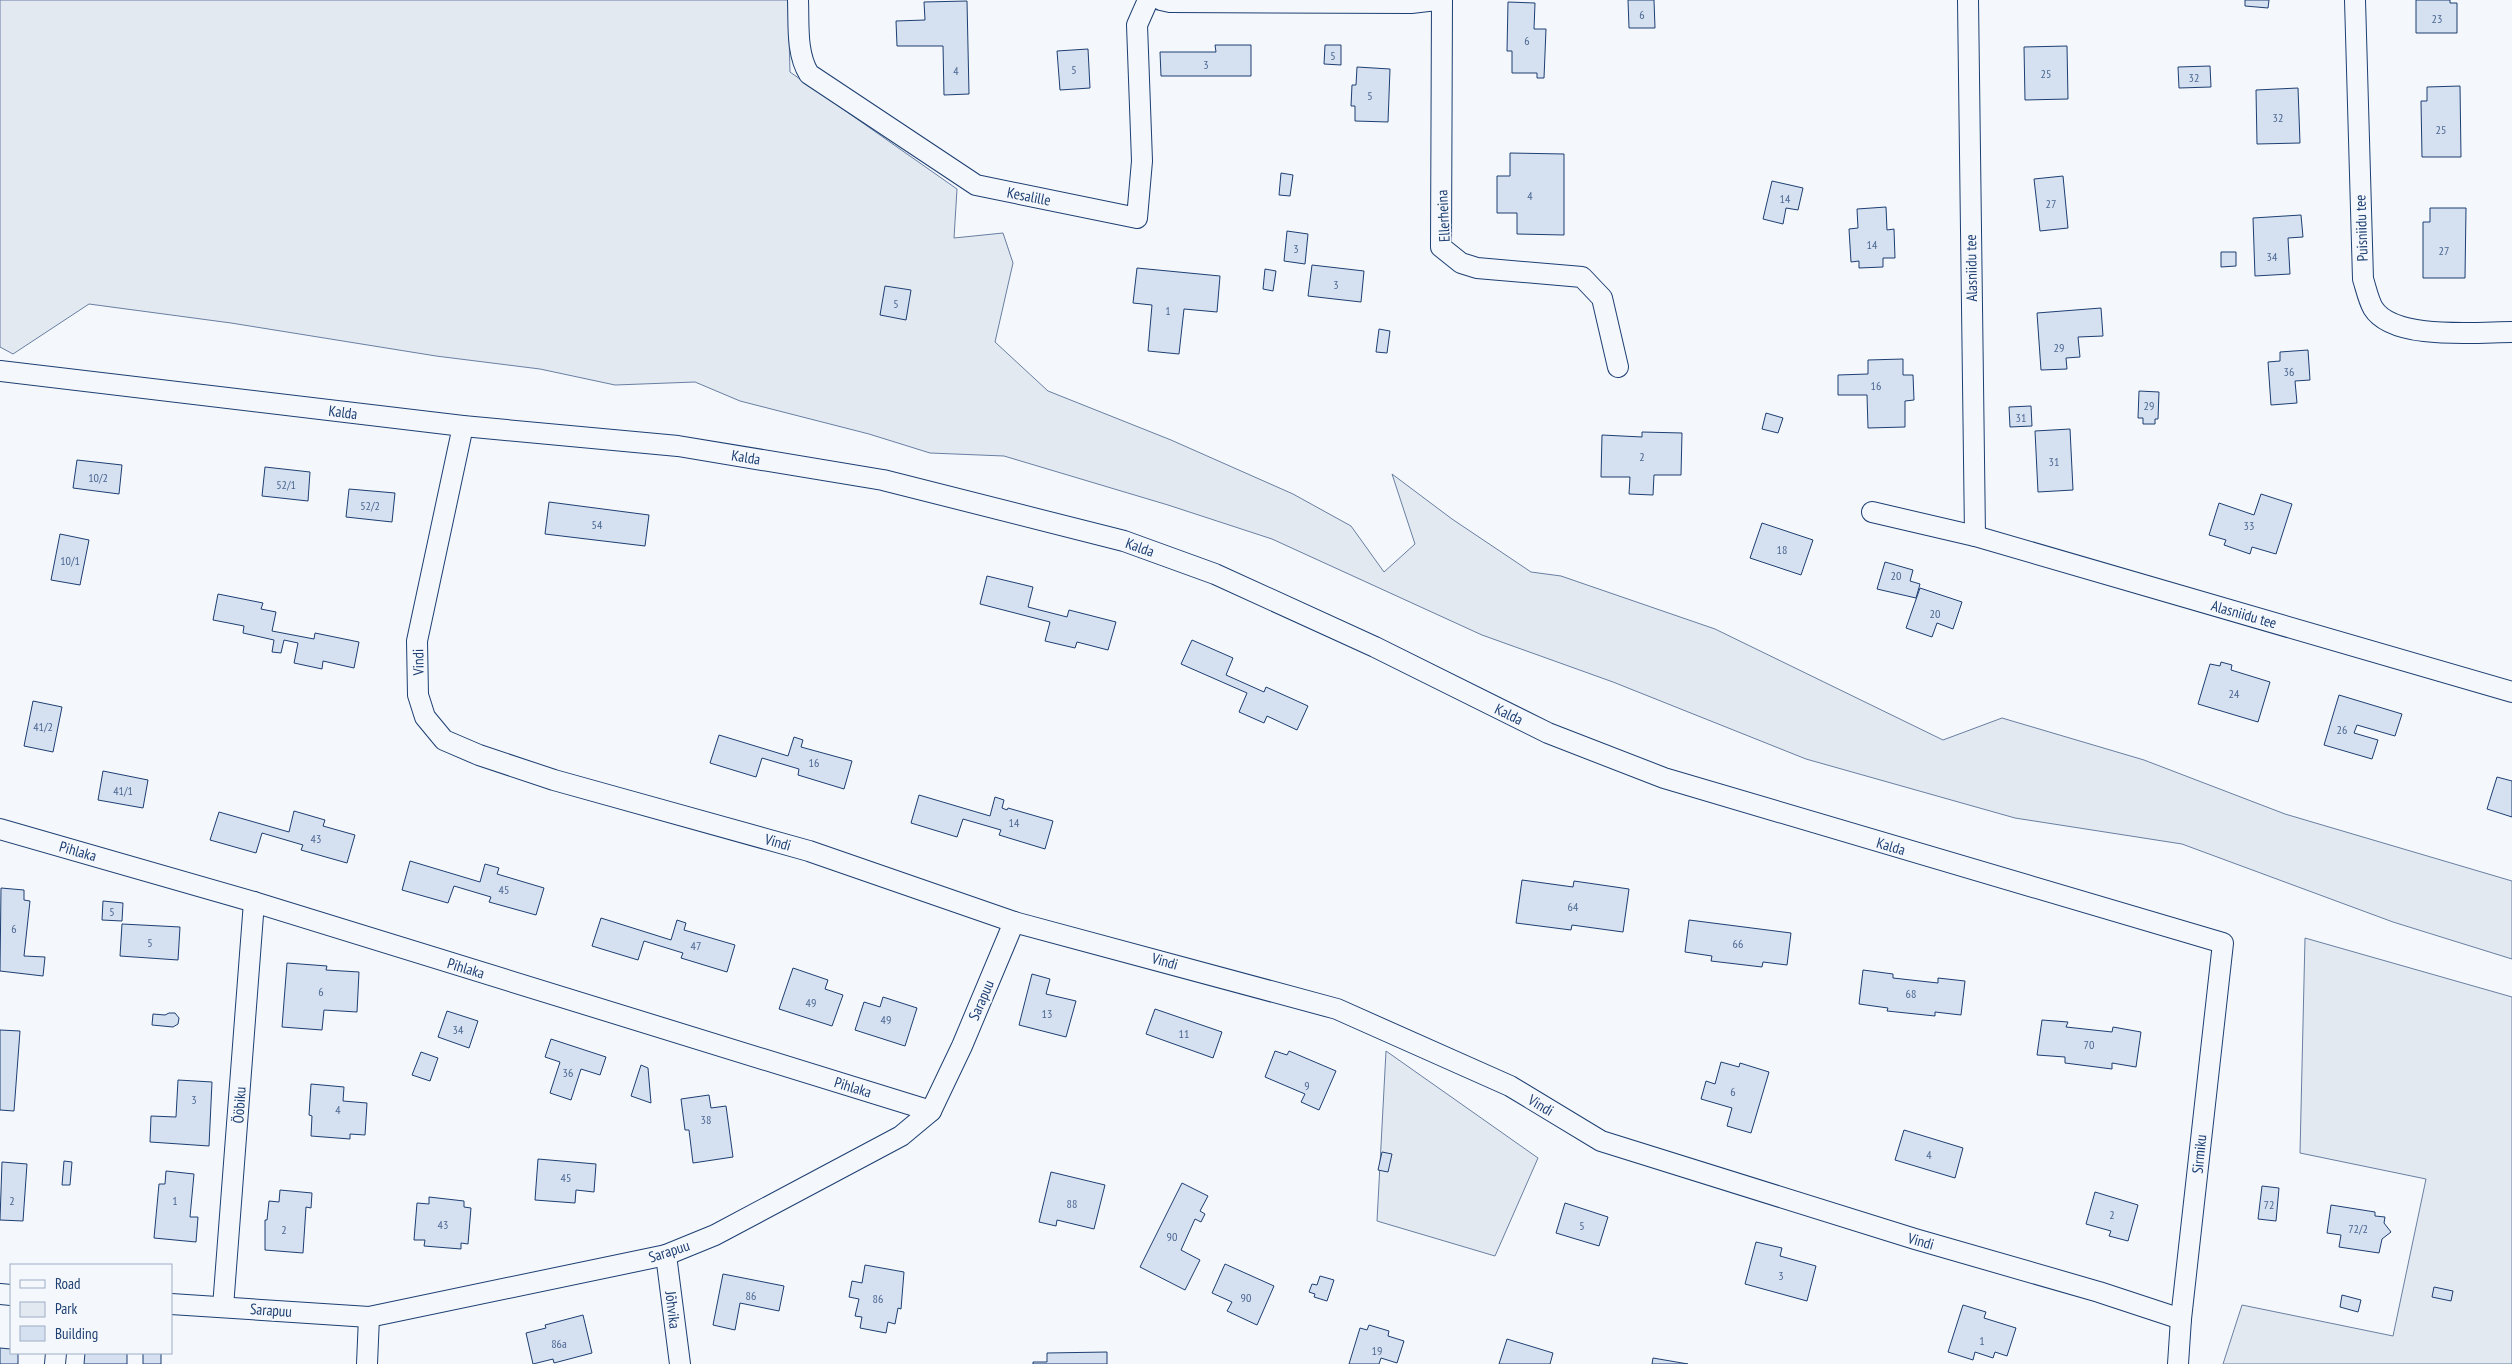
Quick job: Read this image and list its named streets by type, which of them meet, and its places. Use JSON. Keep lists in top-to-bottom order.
{
  "streets": {
    "street": [
      "Kesalille",
      "Ellerheina",
      "Puisniidu tee",
      "Alasniidu tee",
      "Kalda",
      "Vindi",
      "Pihlaka",
      "Sarapuu",
      "Ööbiku",
      "Sirmiku",
      "Jõhvika"
    ]
  },
  "crossings": [
    ["Kalda", "Vindi"],
    ["Kalda", "Sirmiku"],
    ["Vindi", "Sarapuu"],
    ["Vindi", "Sirmiku"],
    ["Pihlaka", "Sarapuu"],
    ["Pihlaka", "Ööbiku"],
    ["Sarapuu", "Ööbiku"],
    ["Sarapuu", "Jõhvika"]
  ],
  "house_numbers": [
    "6",
    "23",
    "6",
    "5",
    "3",
    "5",
    "4",
    "25",
    "32",
    "5",
    "32",
    "25",
    "4",
    "14",
    "27",
    "14",
    "3",
    "27",
    "34",
    "3",
    "5",
    "1",
    "29",
    "36",
    "16",
    "29",
    "31",
    "2",
    "31",
    "10/2",
    "52/1",
    "52/2",
    "54",
    "33",
    "18",
    "10/1",
    "20",
    "20",
    "24",
    "41/2",
    "26",
    "16",
    "41/1",
    "14",
    "43",
    "45",
    "64",
    "5",
    "6",
    "5",
    "66",
    "47",
    "6",
    "68",
    "49",
    "13",
    "49",
    "34",
    "11",
    "70",
    "36",
    "9",
    "6",
    "3",
    "4",
    "38",
    "4",
    "45",
    "2",
    "1",
    "88",
    "72",
    "2",
    "43",
    "5",
    "72/2",
    "2",
    "90",
    "3",
    "86",
    "90",
    "86",
    "1",
    "86a",
    "19"
  ],
  "legend": ["Road", "Park", "Building"]
}
